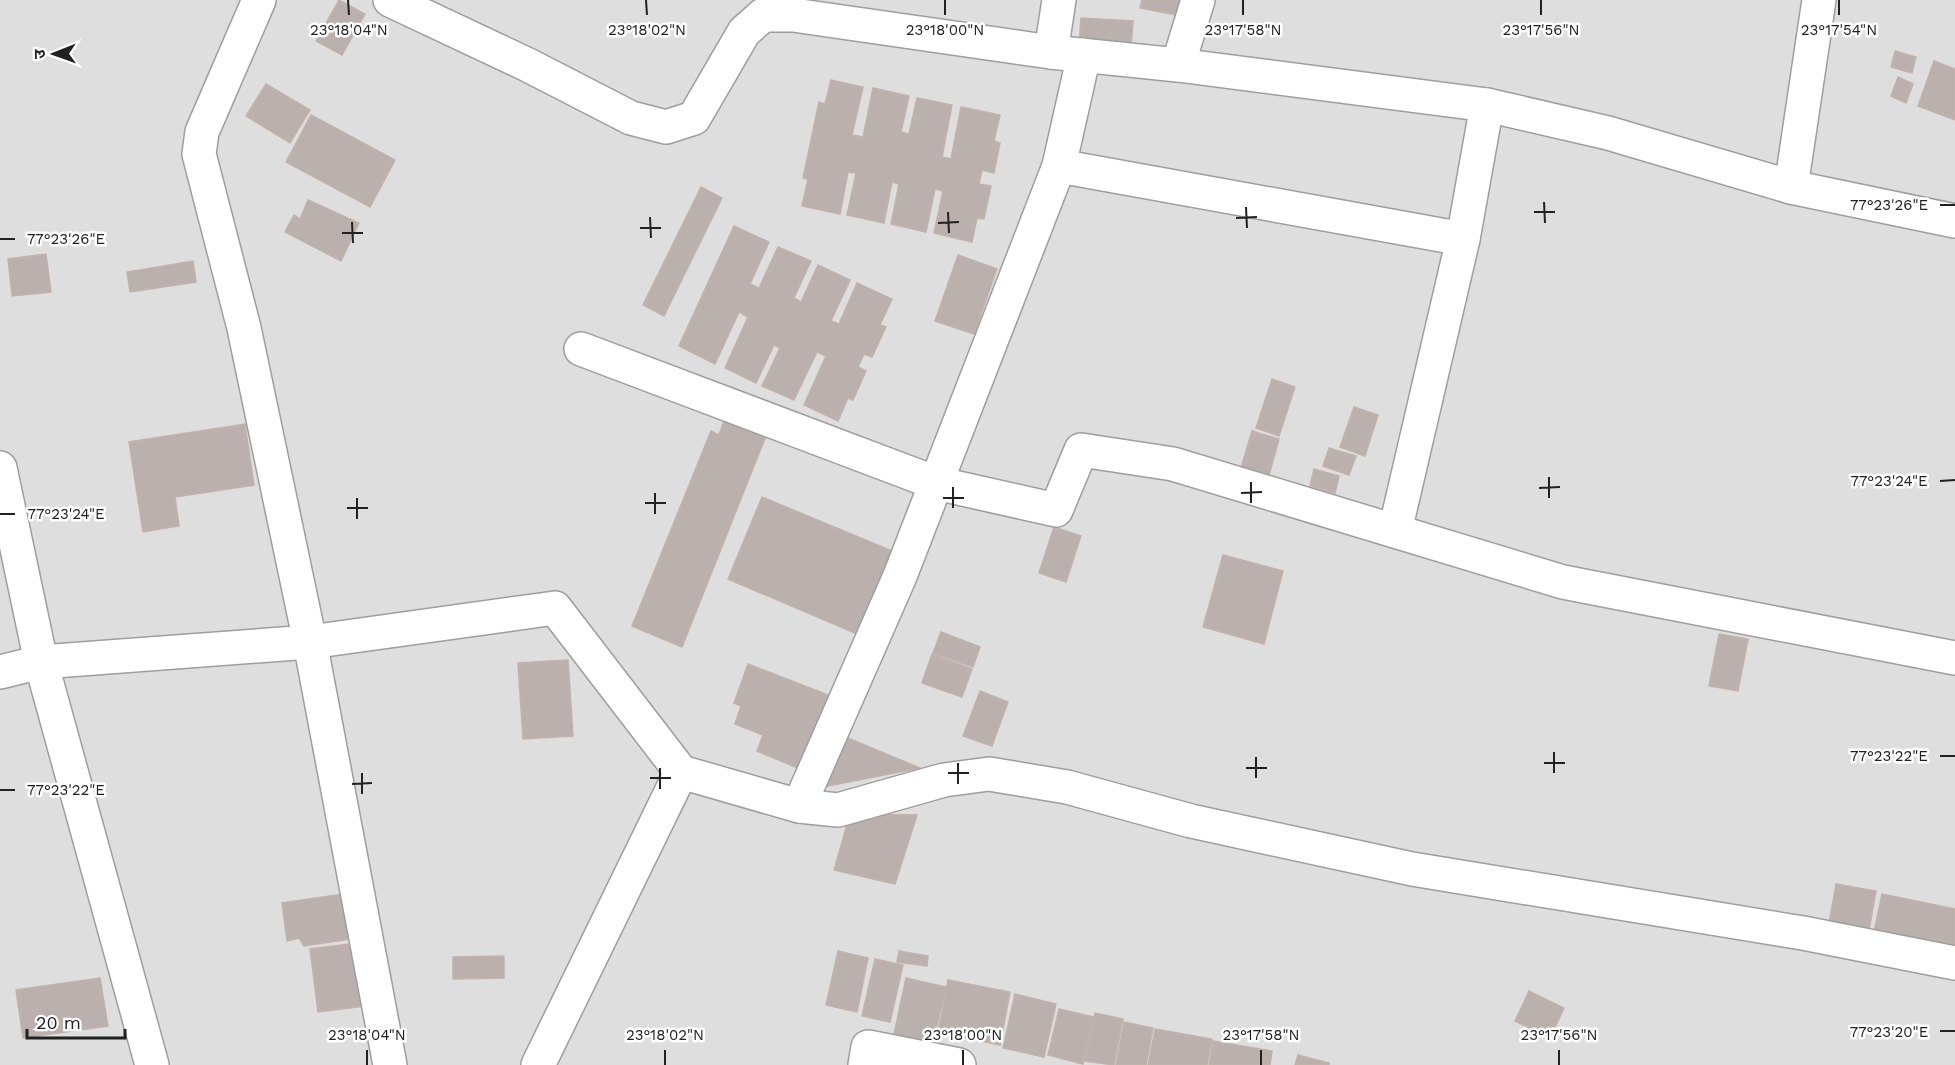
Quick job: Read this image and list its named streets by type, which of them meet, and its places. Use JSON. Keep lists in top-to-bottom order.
{
  "scale_bar": "20 m",
  "north": "left",
  "coordinates": [
    "23°18'04\"N",
    "23°18'02\"N",
    "23°18'00\"N",
    "23°17'58\"N",
    "23°17'56\"N",
    "23°17'54\"N",
    "77°23'26\"E",
    "77°23'24\"E",
    "77°23'22\"E",
    "77°23'20\"E"
  ]
}
